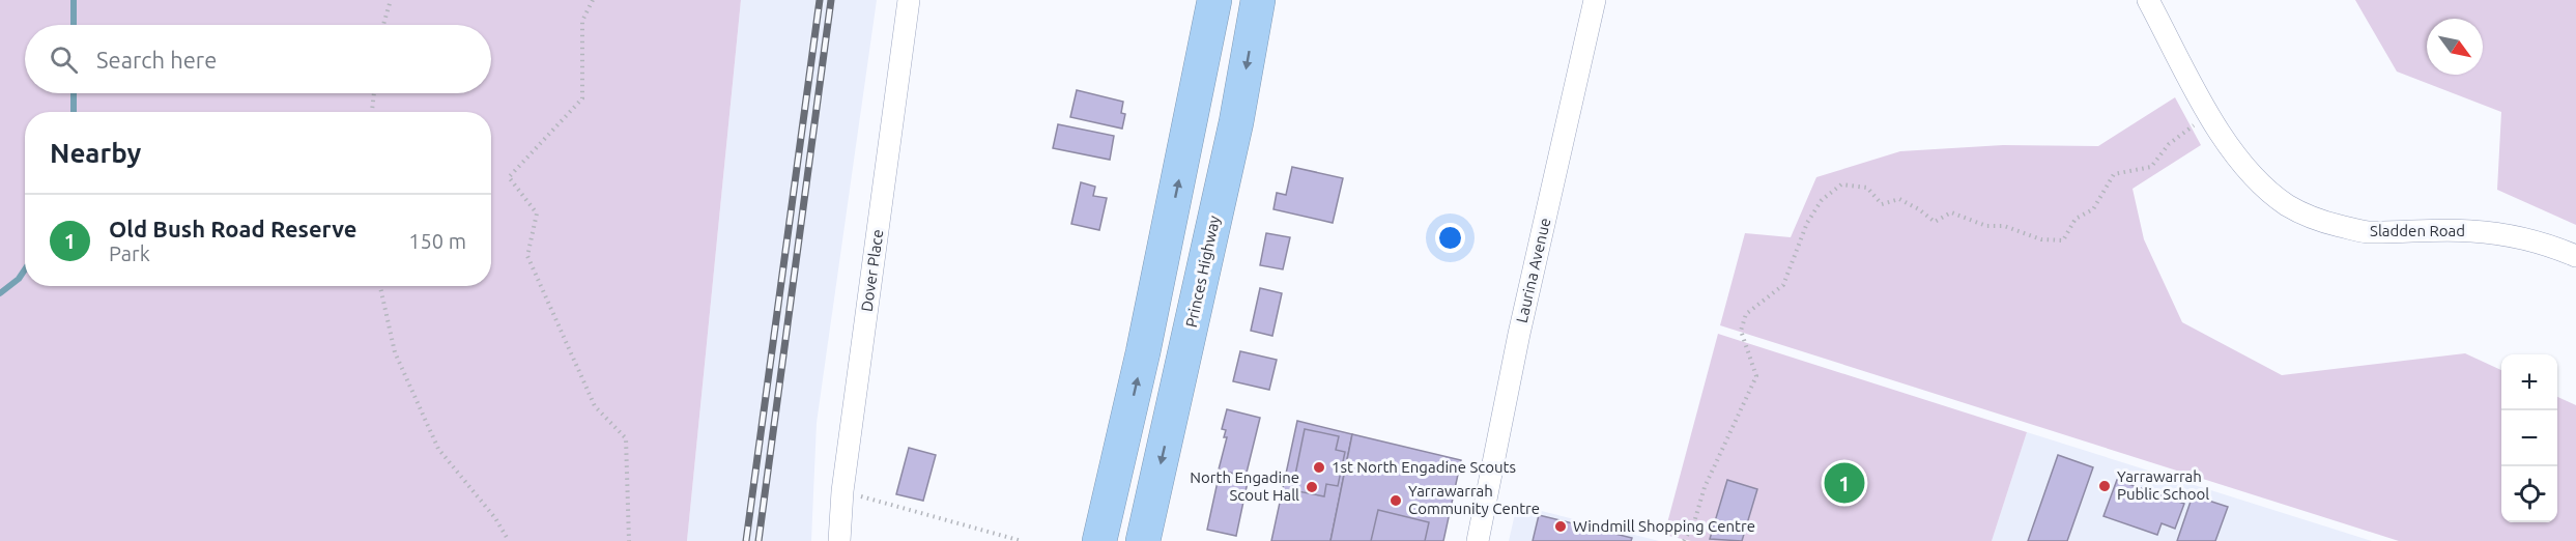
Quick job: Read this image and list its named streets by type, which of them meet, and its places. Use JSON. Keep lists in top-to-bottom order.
{
  "streets": {
    "highway": ["Princes Highway"],
    "street": ["Sladden Road", "Dover Place", "Laurina Avenue"]
  },
  "places": [
    "1st North Engadine Scouts",
    "Yarrawarrah Public School",
    "North Engadine Scout Hall",
    "Yarrawarrah Community Centre",
    "Windmill Shopping Centre"
  ],
  "north": "bottom right",
  "page": {
    "search": "Search here",
    "heading": "Nearby",
    "list": [
      {
        "mark": "1",
        "name": "Old Bush Road Reserve",
        "note": "Park",
        "value": "150 m"
      }
    ],
    "map_buttons": ["+", "−"],
    "pins": "1"
  }
}
